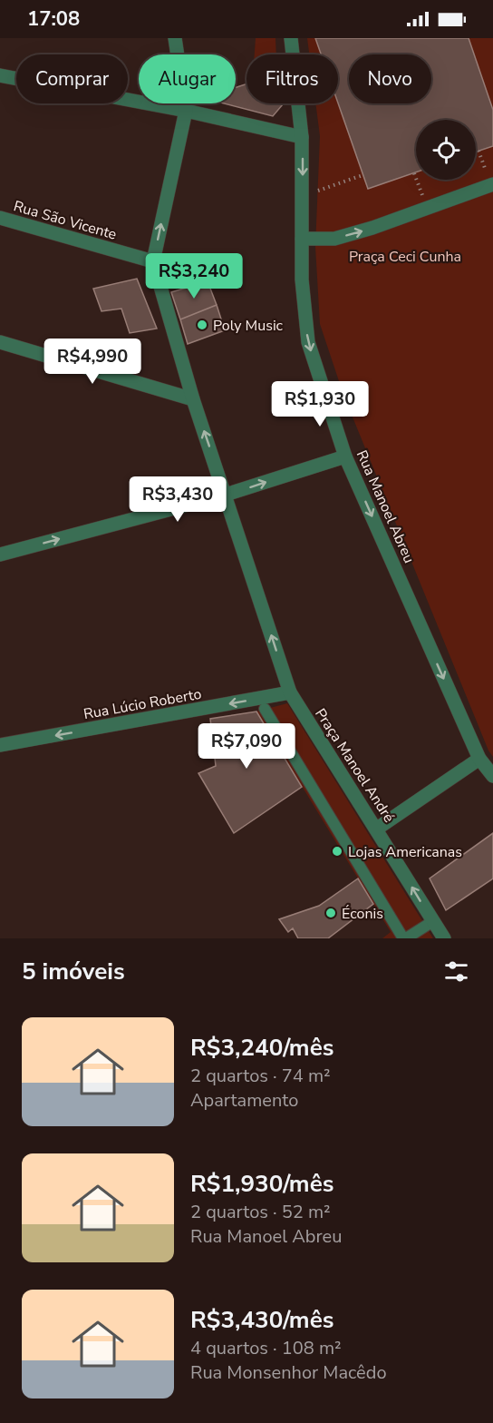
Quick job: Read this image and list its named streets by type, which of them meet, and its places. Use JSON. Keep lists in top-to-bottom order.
{
  "streets": {
    "street": [
      "Rua São Vicente",
      "Rua Manoel Abreu",
      "Rua Lúcio Roberto",
      "Praça Manoel André"
    ]
  },
  "crossings": [
    ["Rua São Vicente", "Praça Manoel André"],
    ["Rua Lúcio Roberto", "Praça Manoel André"]
  ],
  "one_way": ["Rua Manoel Abreu", "Rua Lúcio Roberto", "Praça Manoel André"],
  "parks": ["Praça Ceci Cunha"],
  "places": ["Poly Music", "Lojas Americanas", "Éconis"],
  "page": {
    "status": "17:08",
    "chip": [
      "Comprar",
      "Alugar",
      "Filtros",
      "Novo"
    ],
    "price": [
      "R$3,240",
      "R$4,990",
      "R$1,930",
      "R$3,430",
      "R$7,090"
    ],
    "heading": "5 imóveis",
    "list": [
      {
        "name": "R$3,240/mês",
        "note": "2 quartos · 74 m² · Apartamento"
      },
      {
        "name": "R$1,930/mês",
        "note": "2 quartos · 52 m² · Rua Manoel Abreu"
      },
      {
        "name": "R$3,430/mês",
        "note": "4 quartos · 108 m² · Rua Monsenhor Macêdo"
      }
    ]
  }
}
